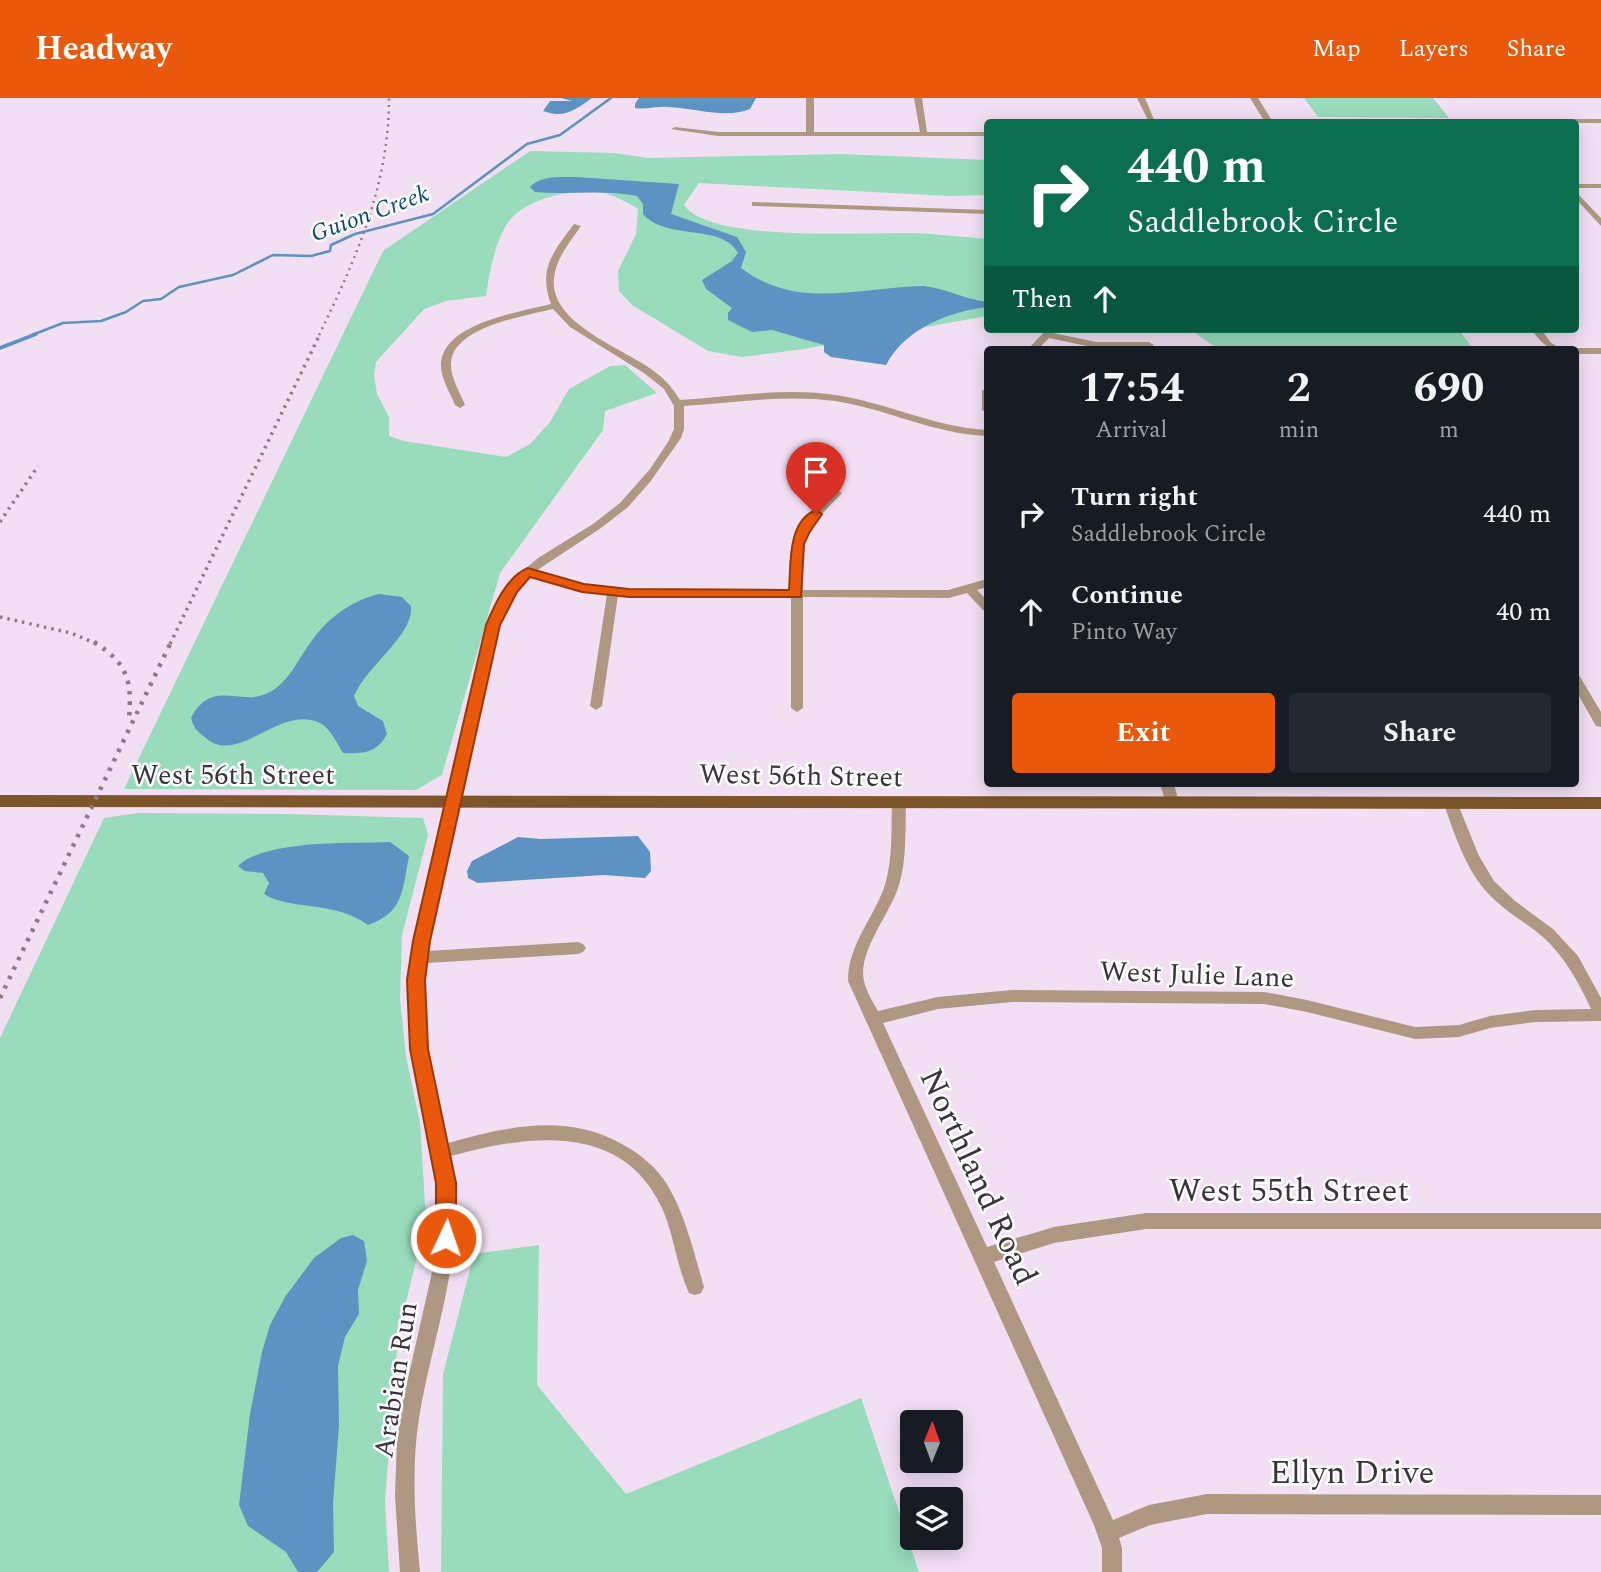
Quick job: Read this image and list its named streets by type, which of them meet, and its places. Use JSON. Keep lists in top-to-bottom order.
{
  "streets": {
    "main road": ["West 56th Street"],
    "street": [
      "West Julie Lane",
      "Northland Road",
      "West 55th Street",
      "Arabian Run",
      "Ellyn Drive"
    ]
  },
  "crossings": [
    ["West 56th Street", "Northland Road"],
    ["West 56th Street", "Arabian Run"],
    ["West Julie Lane", "Northland Road"],
    ["Northland Road", "West 55th Street"],
    ["Northland Road", "Ellyn Drive"]
  ],
  "water": ["Guion Creek"],
  "north": "top",
  "page": {
    "header": "Headway",
    "nav": ["Map", "Layers", "Share"],
    "turn": ["440 m", "Saddlebrook Circle"],
    "then": "Then",
    "eta": [
      "17:54",
      "Arrival",
      "2",
      "min",
      "690",
      "m"
    ],
    "list": [
      {
        "name": "Turn right",
        "note": "Saddlebrook Circle",
        "value": "440 m"
      },
      {
        "name": "Continue",
        "note": "Pinto Way",
        "value": "40 m"
      }
    ],
    "buttons": ["Exit", "Share"]
  }
}
